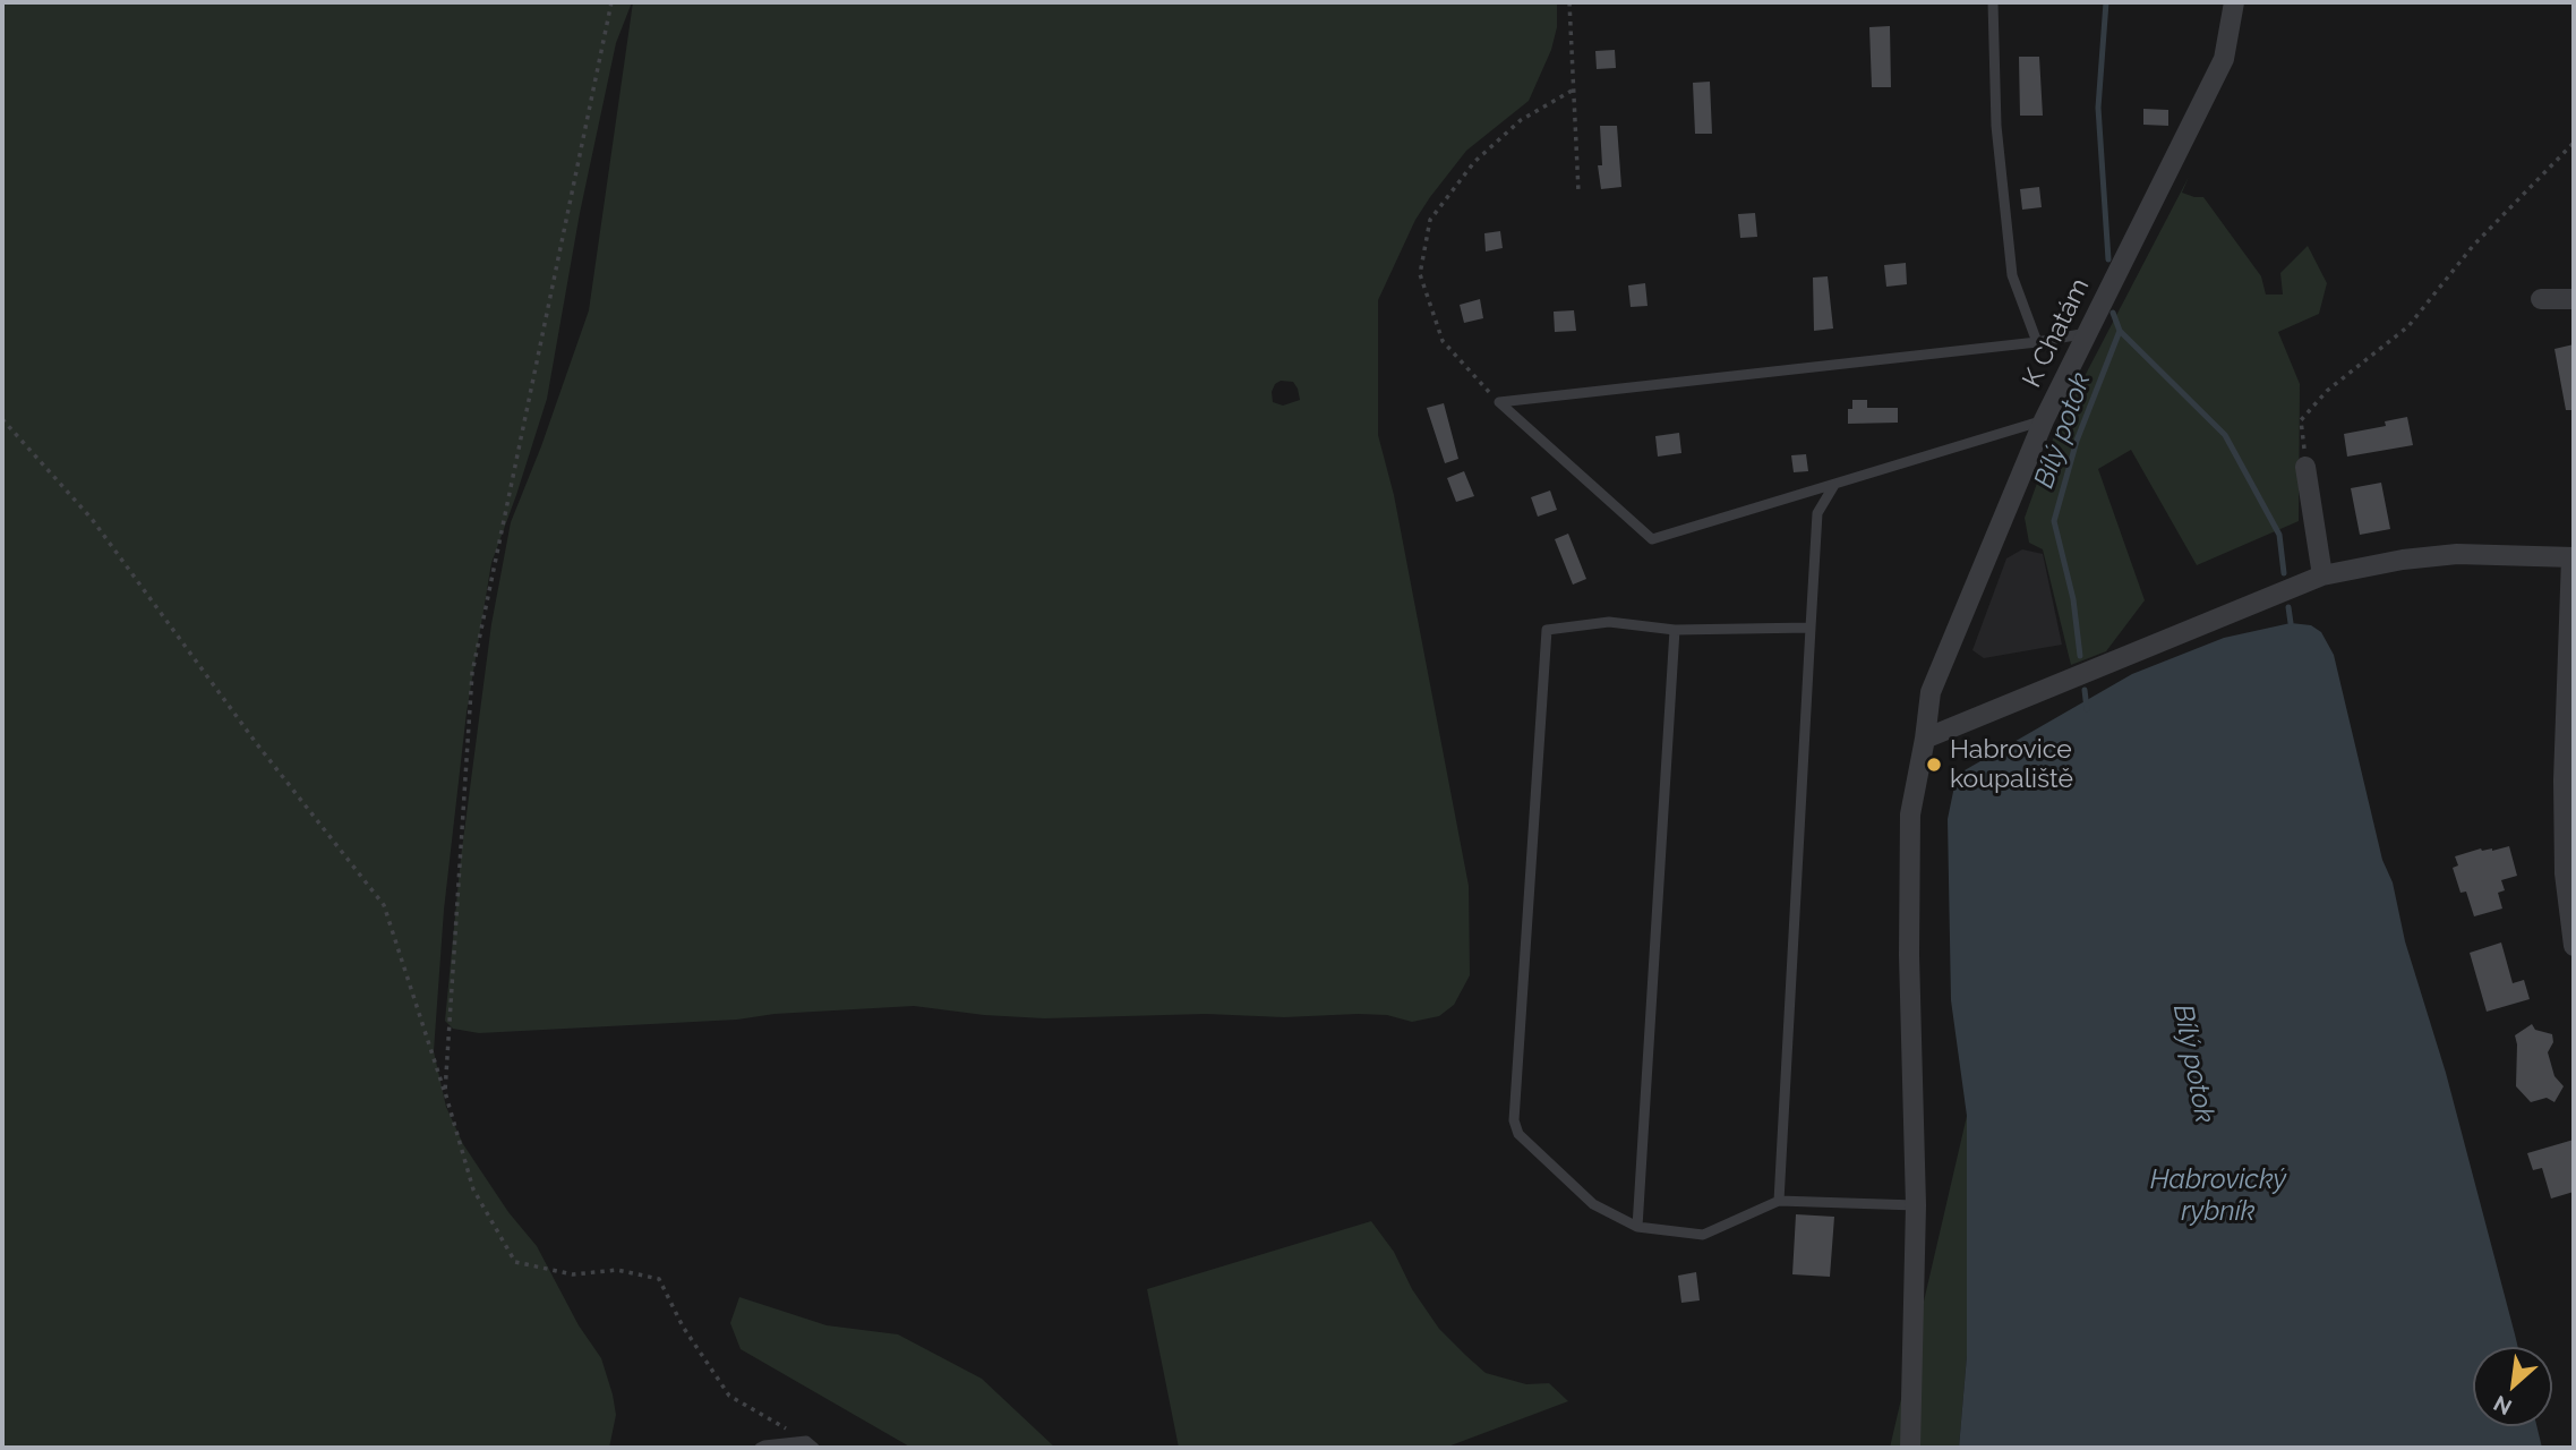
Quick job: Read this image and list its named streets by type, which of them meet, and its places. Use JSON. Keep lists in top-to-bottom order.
{
  "streets": {
    "street": ["K Chatám"]
  },
  "water": ["Bílý potok", "Habrovický rybník"],
  "places": ["Habrovice koupaliště"],
  "north": "bottom left"
}
